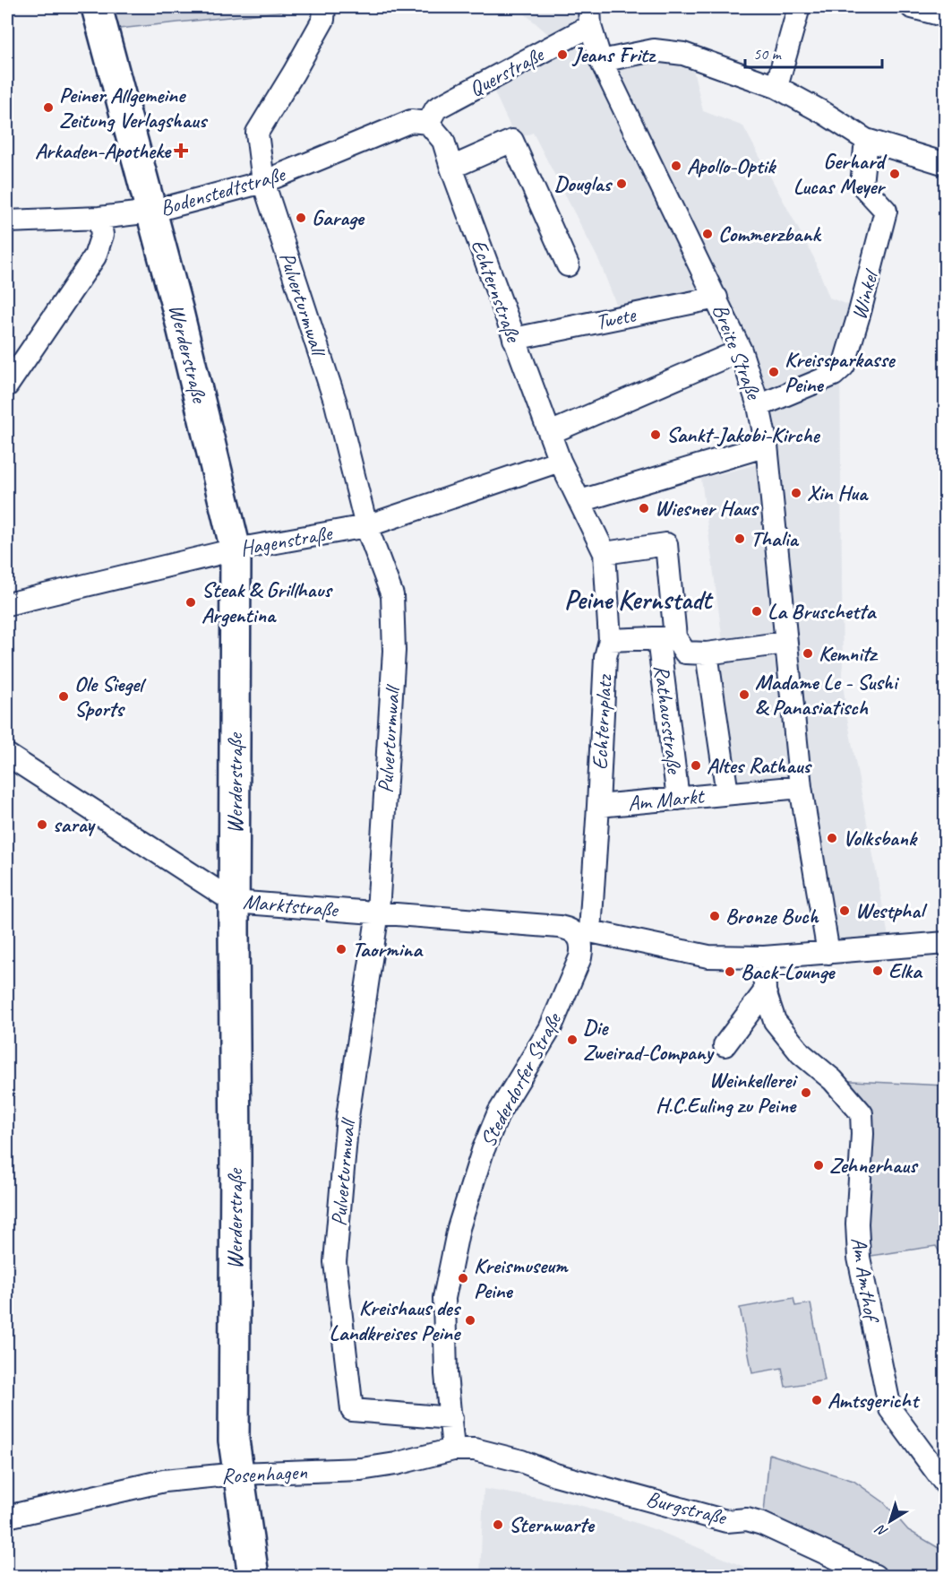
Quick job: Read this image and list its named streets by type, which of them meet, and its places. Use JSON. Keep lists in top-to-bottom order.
{
  "streets": {
    "street": [
      "Querstraße",
      "Bodenstedtstraße",
      "Echternstraße",
      "Winkel",
      "Pulverturmwall",
      "Twete",
      "Breite Straße",
      "Werderstraße",
      "Hagenstraße",
      "Rathausstraße",
      "Echternplatz",
      "Am Markt",
      "Marktstraße",
      "Stederdorfer Straße",
      "Am Amthof",
      "Rosenhagen",
      "Burgstraße"
    ]
  },
  "crossings": [
    ["Querstraße", "Bodenstedtstraße"],
    ["Querstraße", "Echternstraße"],
    ["Querstraße", "Breite Straße"],
    ["Bodenstedtstraße", "Echternstraße"],
    ["Bodenstedtstraße", "Pulverturmwall"],
    ["Bodenstedtstraße", "Werderstraße"],
    ["Echternstraße", "Twete"],
    ["Echternstraße", "Hagenstraße"],
    ["Echternstraße", "Echternplatz"],
    ["Winkel", "Breite Straße"],
    ["Pulverturmwall", "Hagenstraße"],
    ["Pulverturmwall", "Marktstraße"],
    ["Pulverturmwall", "Stederdorfer Straße"],
    ["Twete", "Breite Straße"],
    ["Breite Straße", "Am Markt"],
    ["Werderstraße", "Hagenstraße"],
    ["Werderstraße", "Marktstraße"],
    ["Werderstraße", "Rosenhagen"],
    ["Hagenstraße", "Echternplatz"],
    ["Rathausstraße", "Am Markt"],
    ["Echternplatz", "Am Markt"],
    ["Am Markt", "Am Amthof"],
    ["Marktstraße", "Stederdorfer Straße"],
    ["Stederdorfer Straße", "Rosenhagen"],
    ["Rosenhagen", "Burgstraße"]
  ],
  "districts": ["Peine Kernstadt"],
  "places": {
    "other": [
      "Jeans Fritz",
      "Peiner Allgemeine Zeitung Verlagshaus",
      "Apollo-Optik",
      "Gerhard Lucas Meyer",
      "Douglas",
      "Garage",
      "Commerzbank",
      "Kreissparkasse Peine",
      "Sankt-Jakobi-Kirche",
      "Xin Hua",
      "Wiesner Haus",
      "Thalia",
      "Steak & Grillhaus Argentina",
      "La Bruschetta",
      "Kemnitz",
      "Madame Le - Sushi & Panasiatisch",
      "Ole Siegel Sports",
      "Altes Rathaus",
      "saray",
      "Volksbank",
      "Westphal",
      "Bronze Buch",
      "Taormina",
      "Elka",
      "Back-Lounge",
      "Die Zweirad-Company",
      "Weinkellerei H.C.Euling zu Peine",
      "Zehnerhaus",
      "Kreismuseum Peine",
      "Kreishaus des Landkreises Peine",
      "Amtsgericht",
      "Sternwarte"
    ],
    "health": ["Arkaden-Apotheke"]
  },
  "scale_bar": "50 m",
  "north": "bottom left"
}
